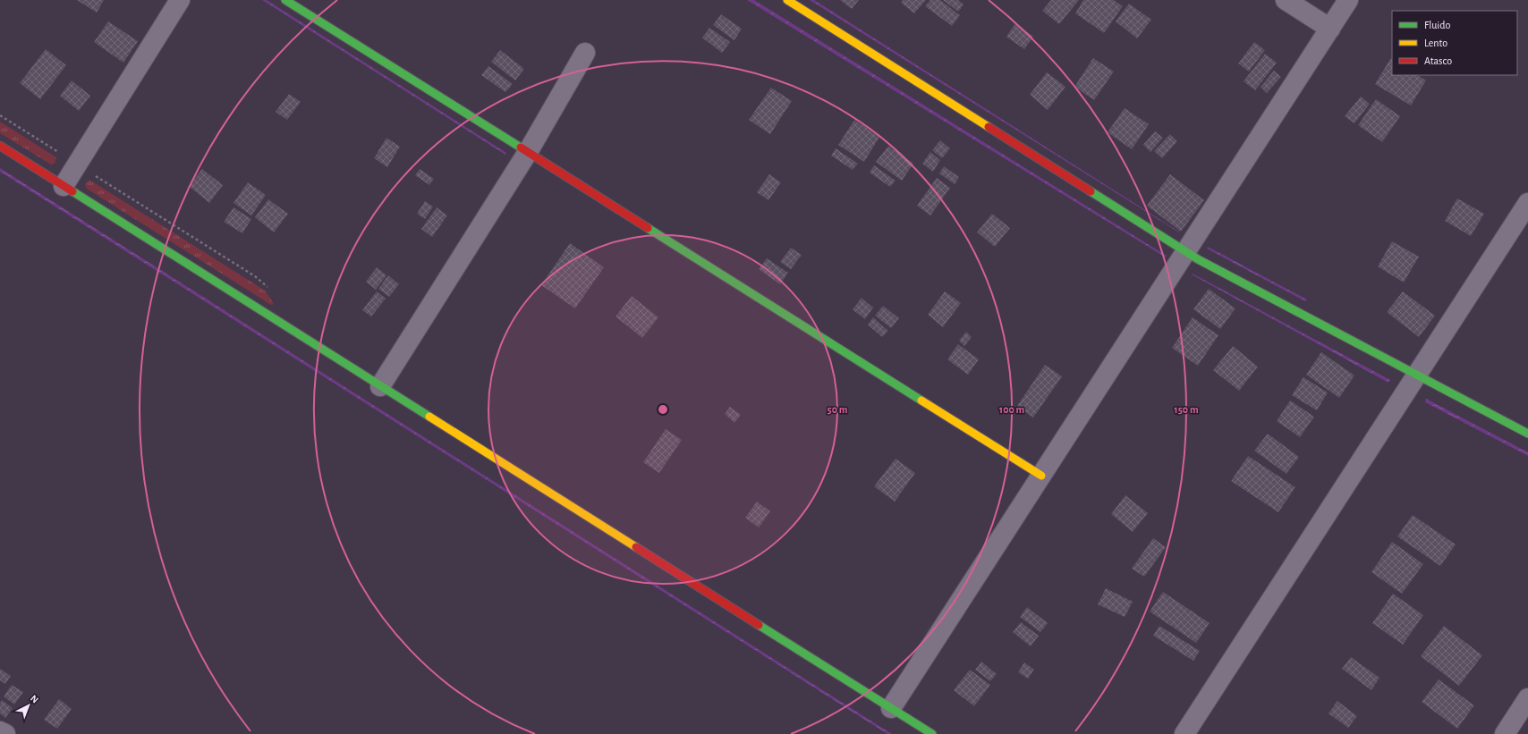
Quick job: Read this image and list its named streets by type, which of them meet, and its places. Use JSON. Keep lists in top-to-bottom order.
{
  "legend": ["Fluido", "Lento", "Atasco"],
  "north": "top right",
  "rings": ["50 m", "100 m", "150 m"]
}
